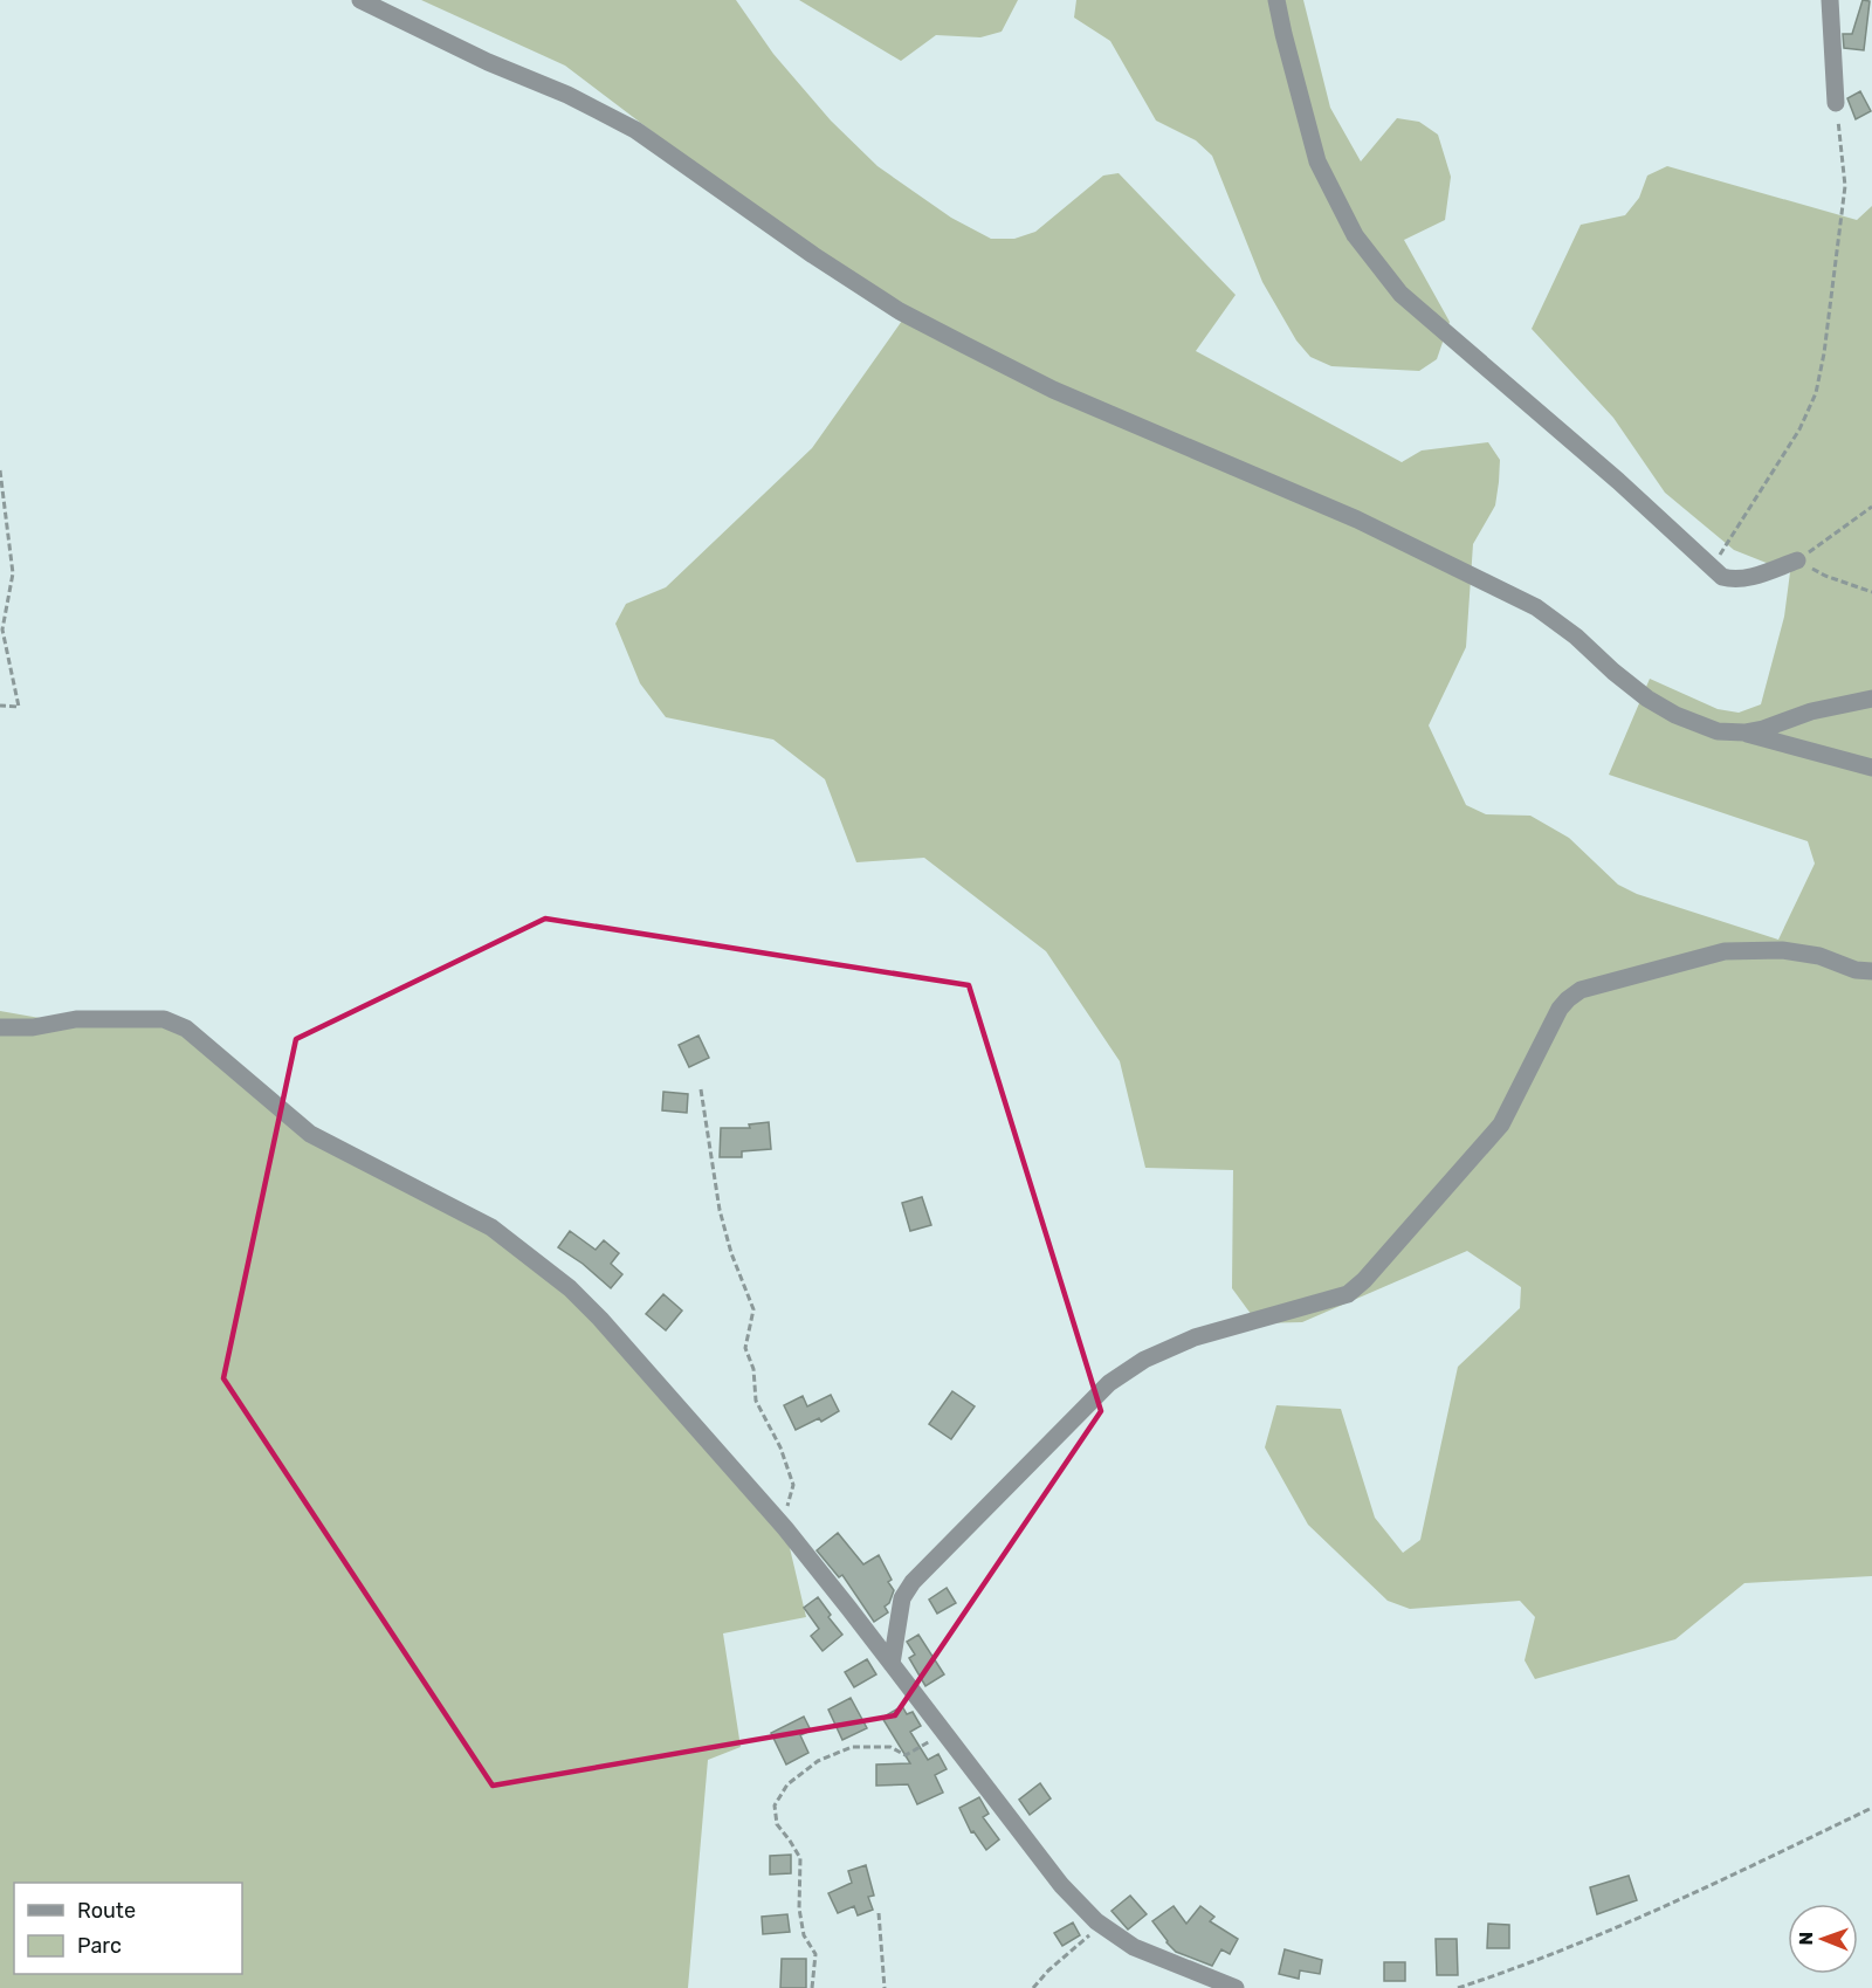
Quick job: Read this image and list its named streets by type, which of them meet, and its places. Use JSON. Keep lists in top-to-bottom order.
{
  "legend": ["Route", "Parc"],
  "north": "left"
}
